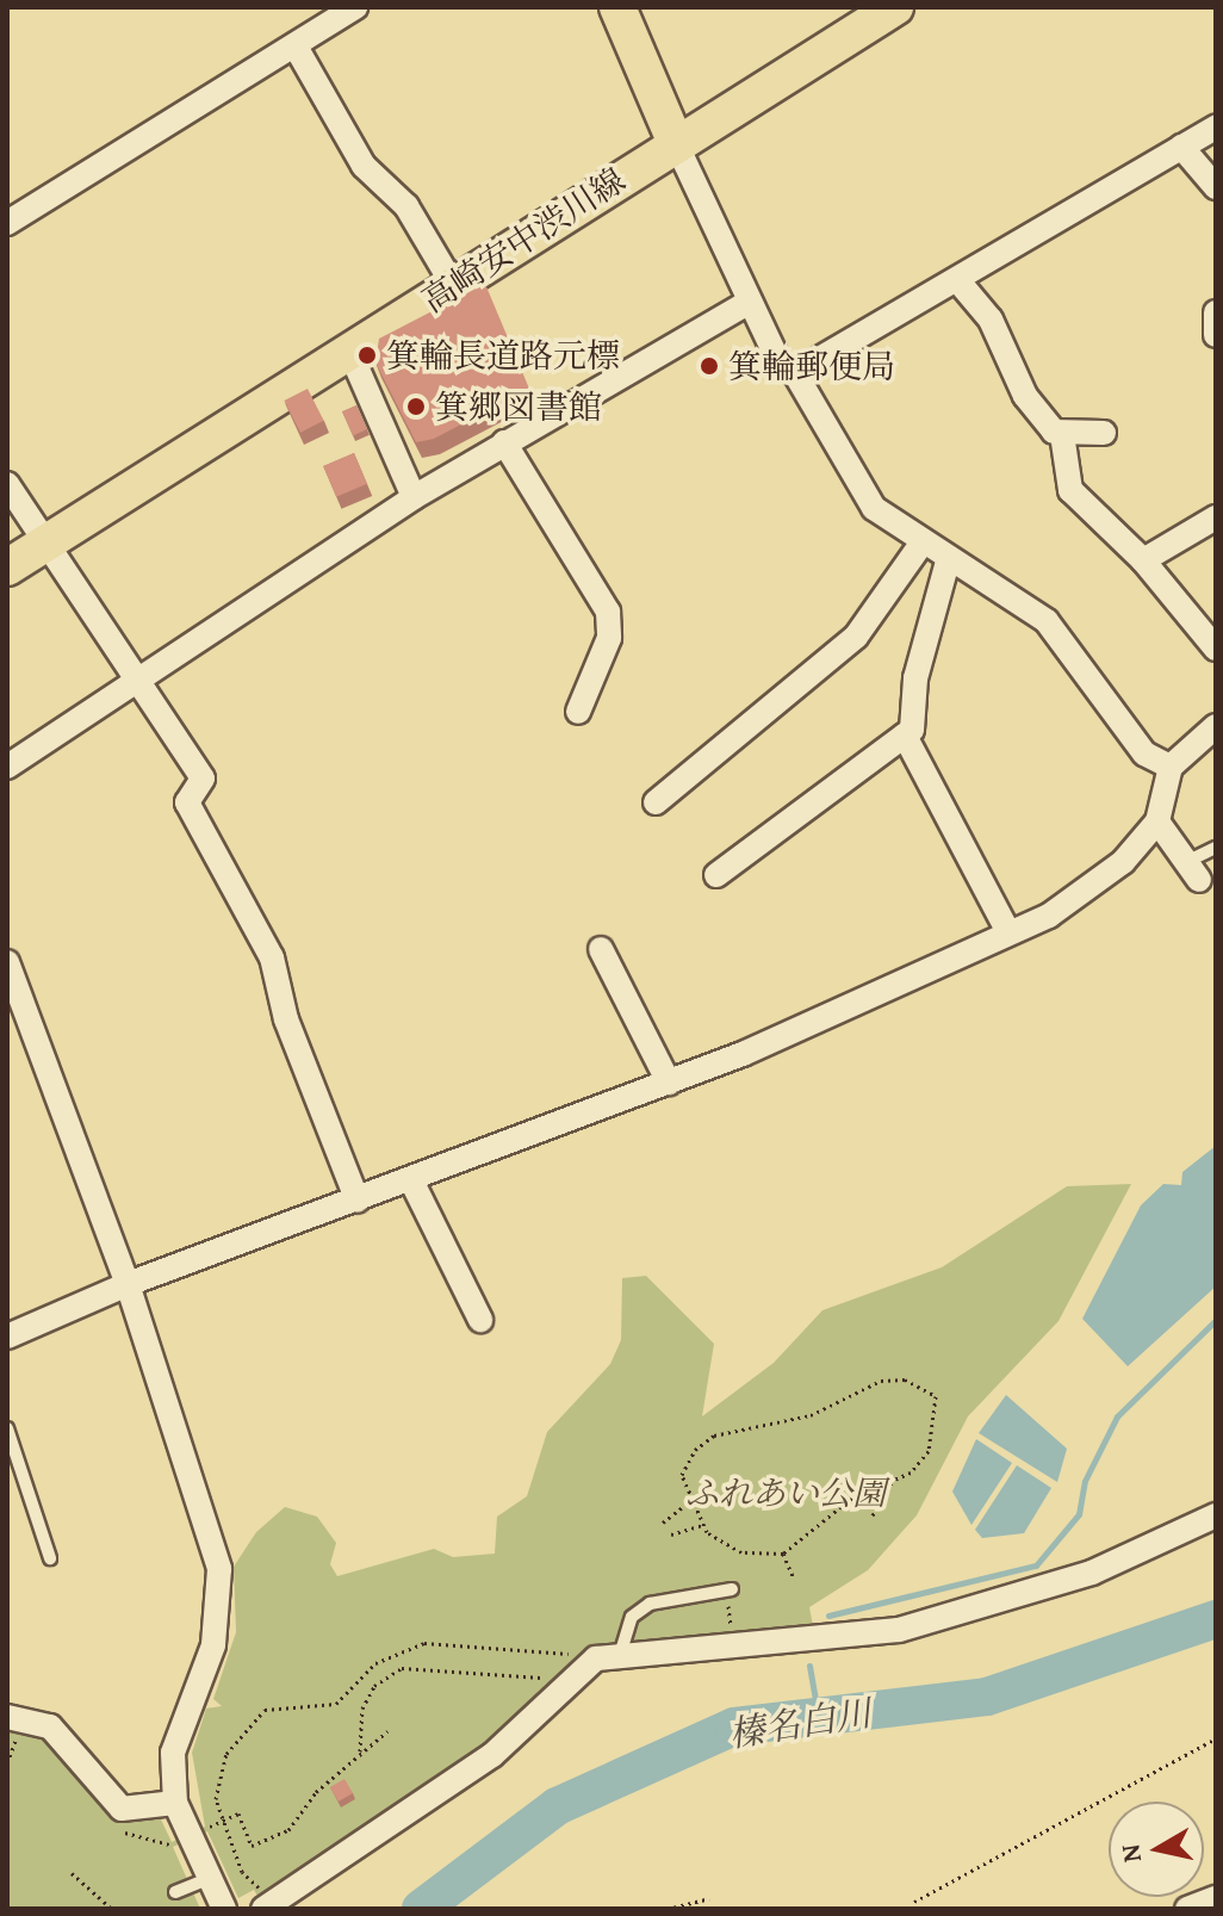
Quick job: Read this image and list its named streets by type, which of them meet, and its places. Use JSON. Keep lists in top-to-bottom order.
{
  "streets": {
    "main road": ["高崎安中渋川線"]
  },
  "water": ["榛名白川"],
  "parks": ["ふれあい公園"],
  "places": ["箕輪長道路元標", "箕輪郵便局", "箕郷図書館"],
  "north": "left"
}
